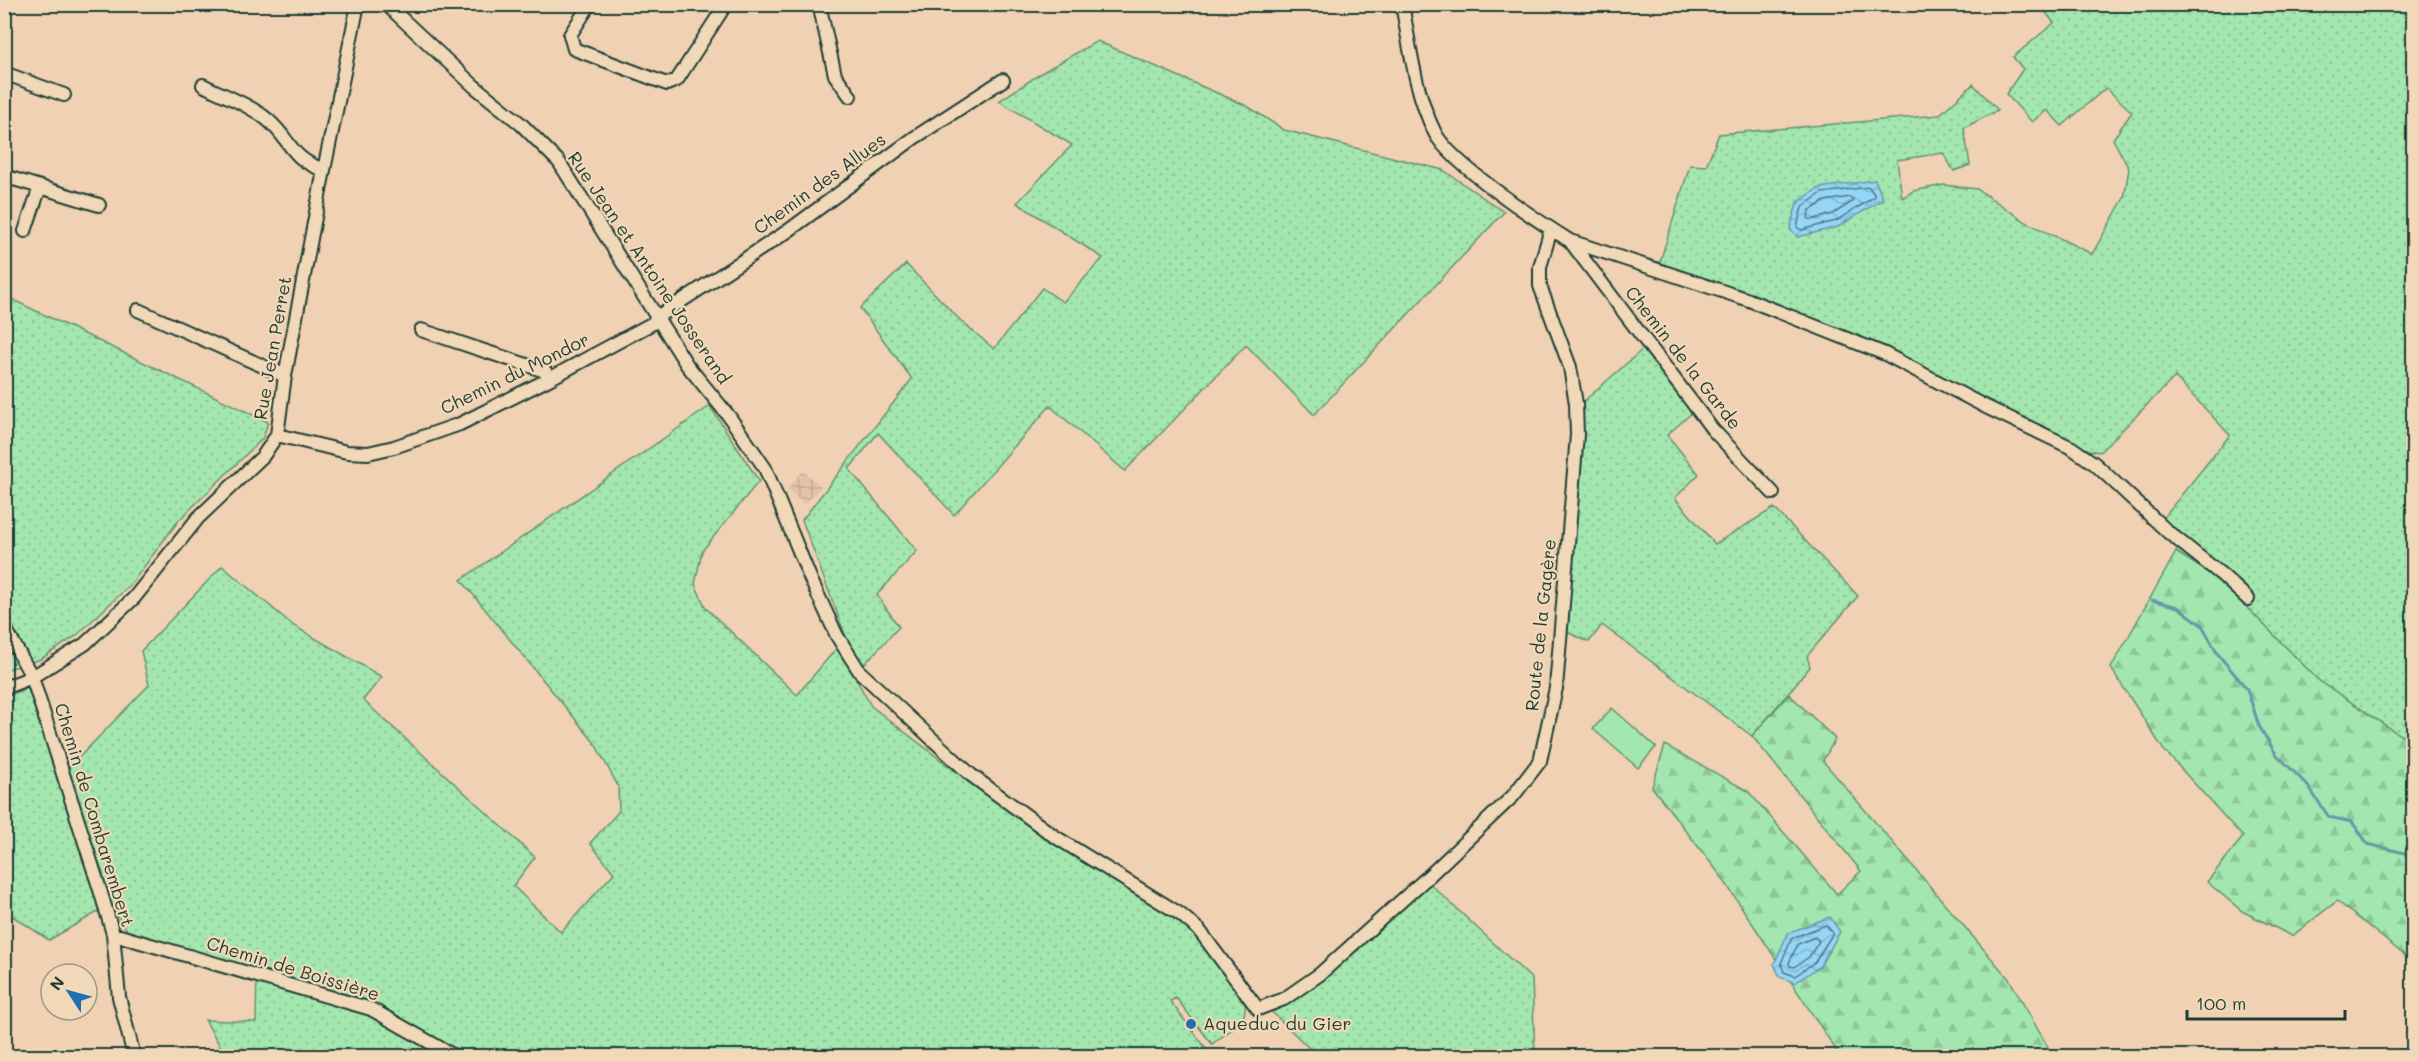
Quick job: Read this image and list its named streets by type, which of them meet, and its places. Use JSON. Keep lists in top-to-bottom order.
{
  "streets": {
    "street": [
      "Chemin des Allues",
      "Rue Jean et Antoine Josserand",
      "Rue Jean Perret",
      "Chemin de la Garde",
      "Chemin du Mondor",
      "Route de la Gagère",
      "Chemin de Combarembert",
      "Chemin de Boissière"
    ]
  },
  "crossings": [
    ["Chemin des Allues", "Rue Jean et Antoine Josserand"],
    ["Chemin des Allues", "Chemin du Mondor"],
    ["Rue Jean et Antoine Josserand", "Chemin du Mondor"],
    ["Rue Jean et Antoine Josserand", "Route de la Gagère"],
    ["Rue Jean Perret", "Chemin du Mondor"],
    ["Rue Jean Perret", "Chemin de Combarembert"],
    ["Chemin de Combarembert", "Chemin de Boissière"]
  ],
  "places": ["Aqueduc du Gier"],
  "scale_bar": "100 m",
  "north": "top left"
}
